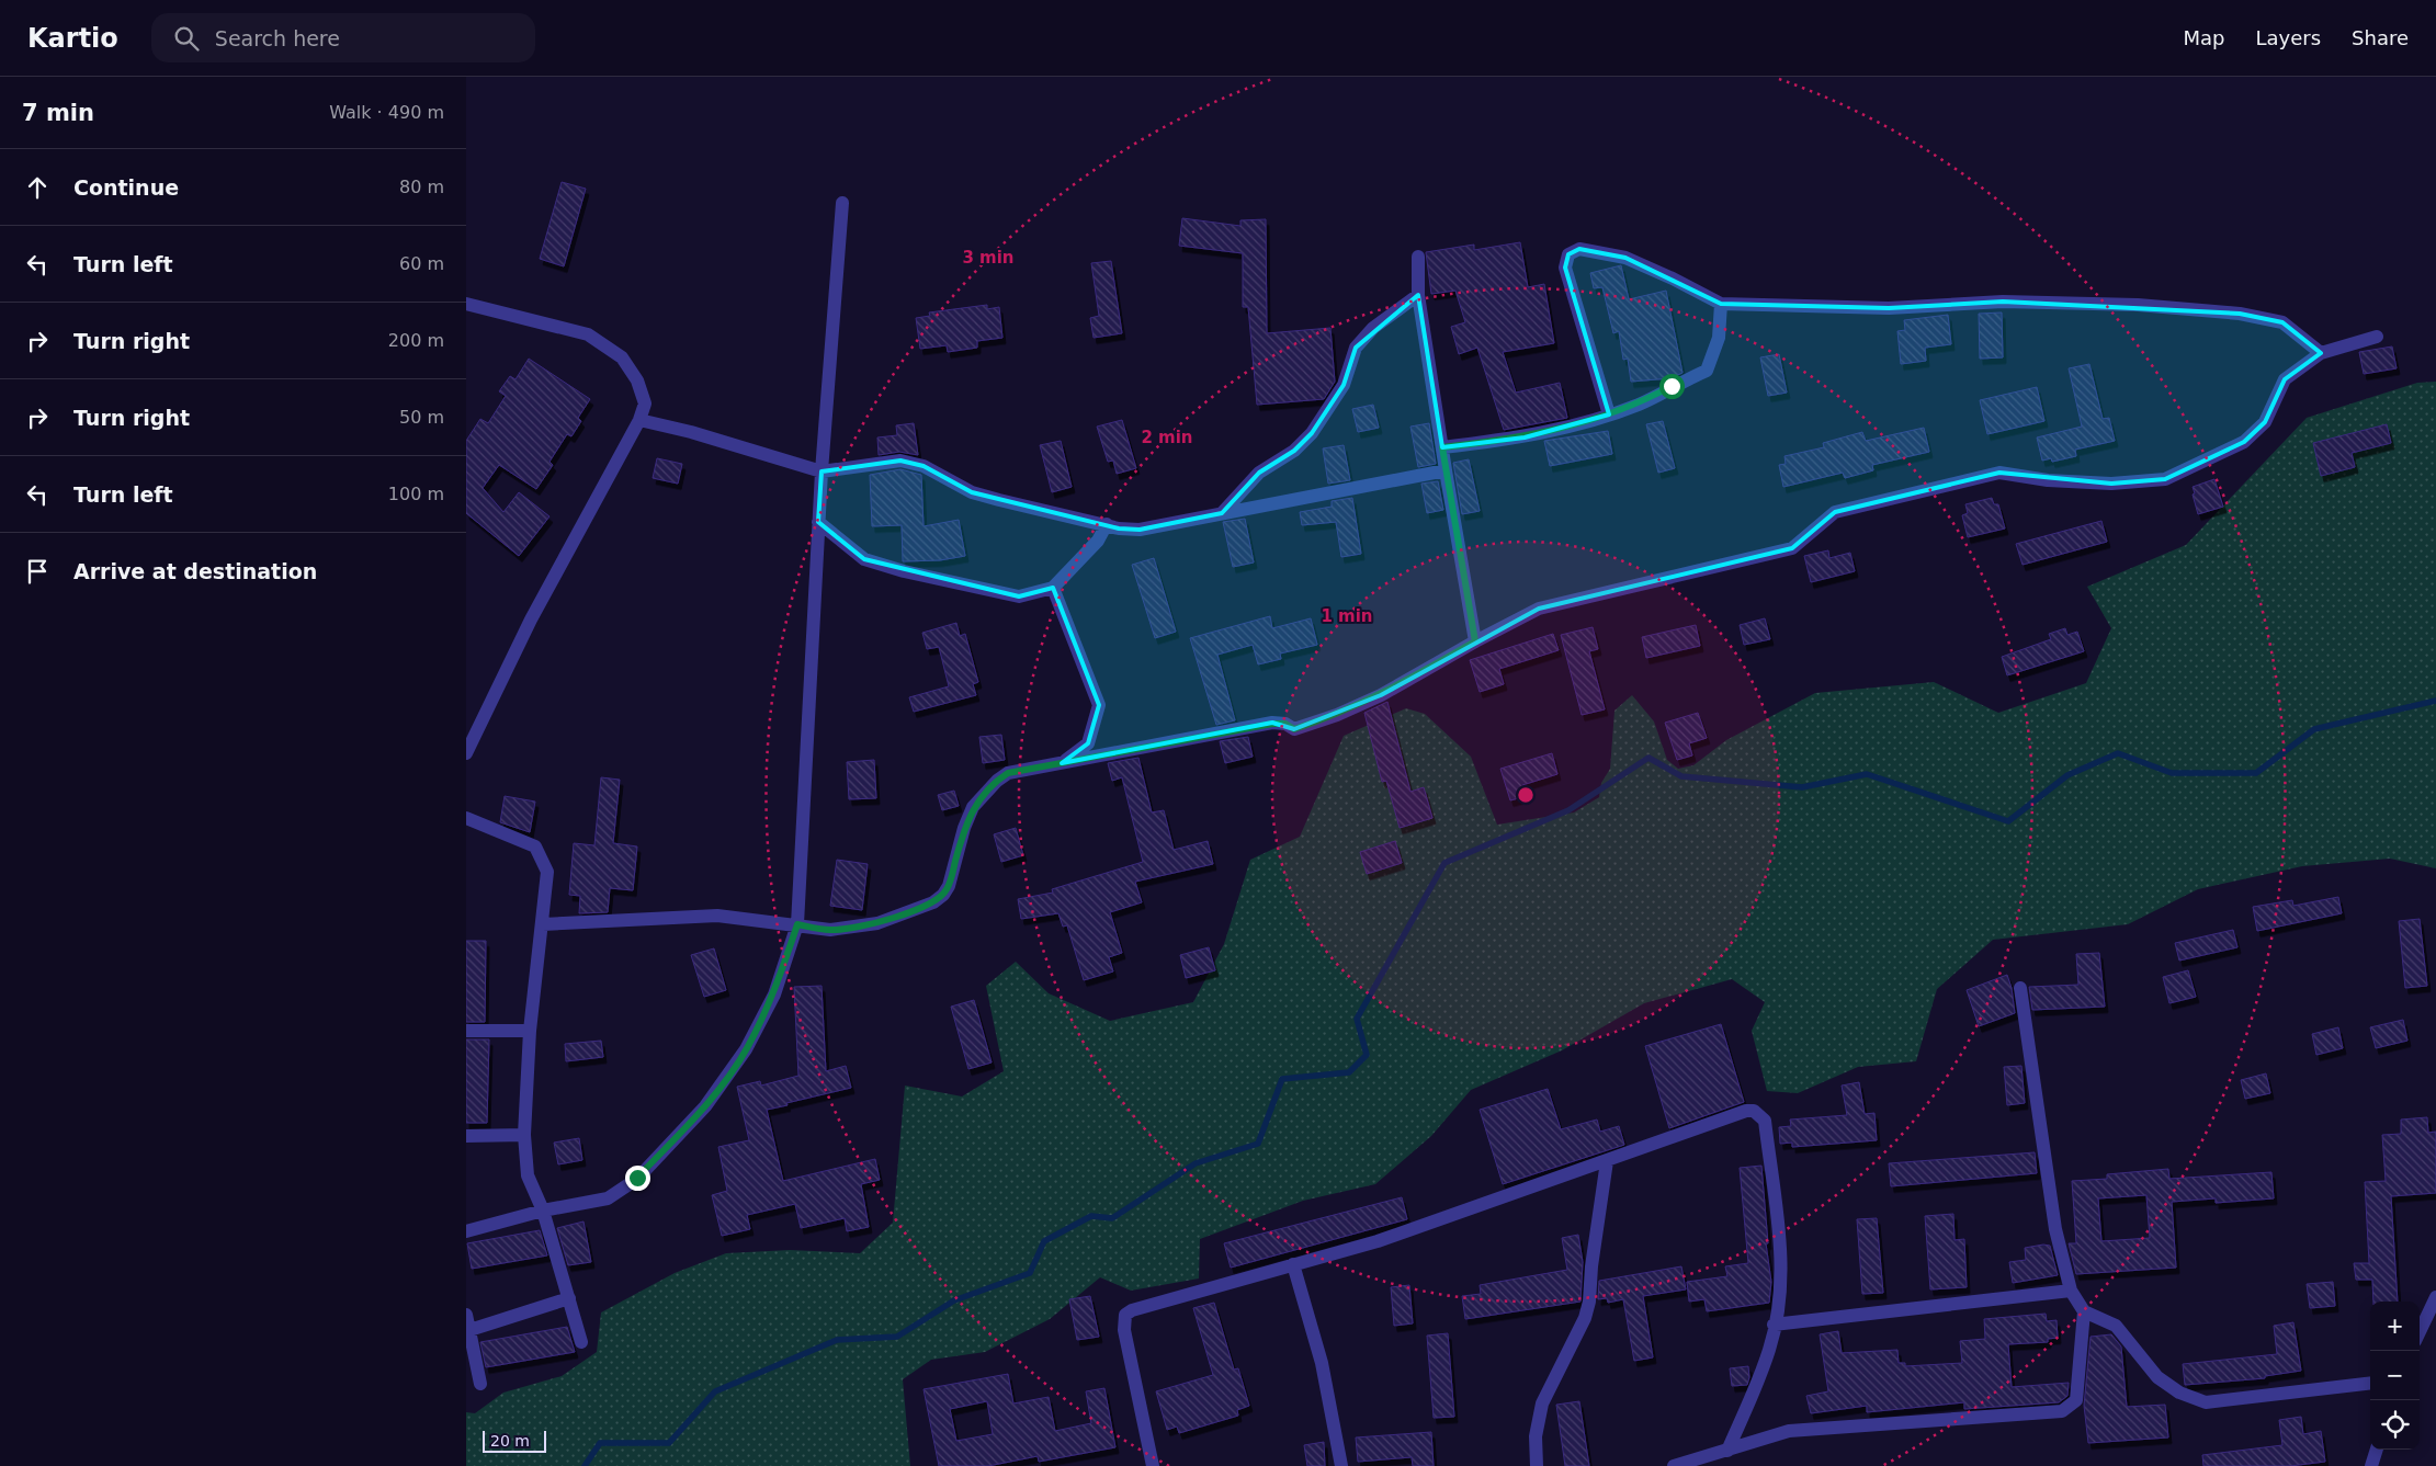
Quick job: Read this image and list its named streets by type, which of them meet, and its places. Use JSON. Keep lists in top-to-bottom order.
{
  "scale_bar": "20 m",
  "page": {
    "header": "Kartio",
    "search": "Search here",
    "nav": ["Map", "Layers", "Share"],
    "heading": ["7 min", "Walk · 490 m"],
    "list": [
      ["Continue", "80 m"],
      ["Turn left", "60 m"],
      ["Turn right", "200 m"],
      ["Turn right", "50 m"],
      ["Turn left", "100 m"],
      "Arrive at destination"
    ],
    "map_buttons": ["+", "−"],
    "scale": "20 m"
  },
  "rings": ["3 min", "2 min", "1 min"]
}
